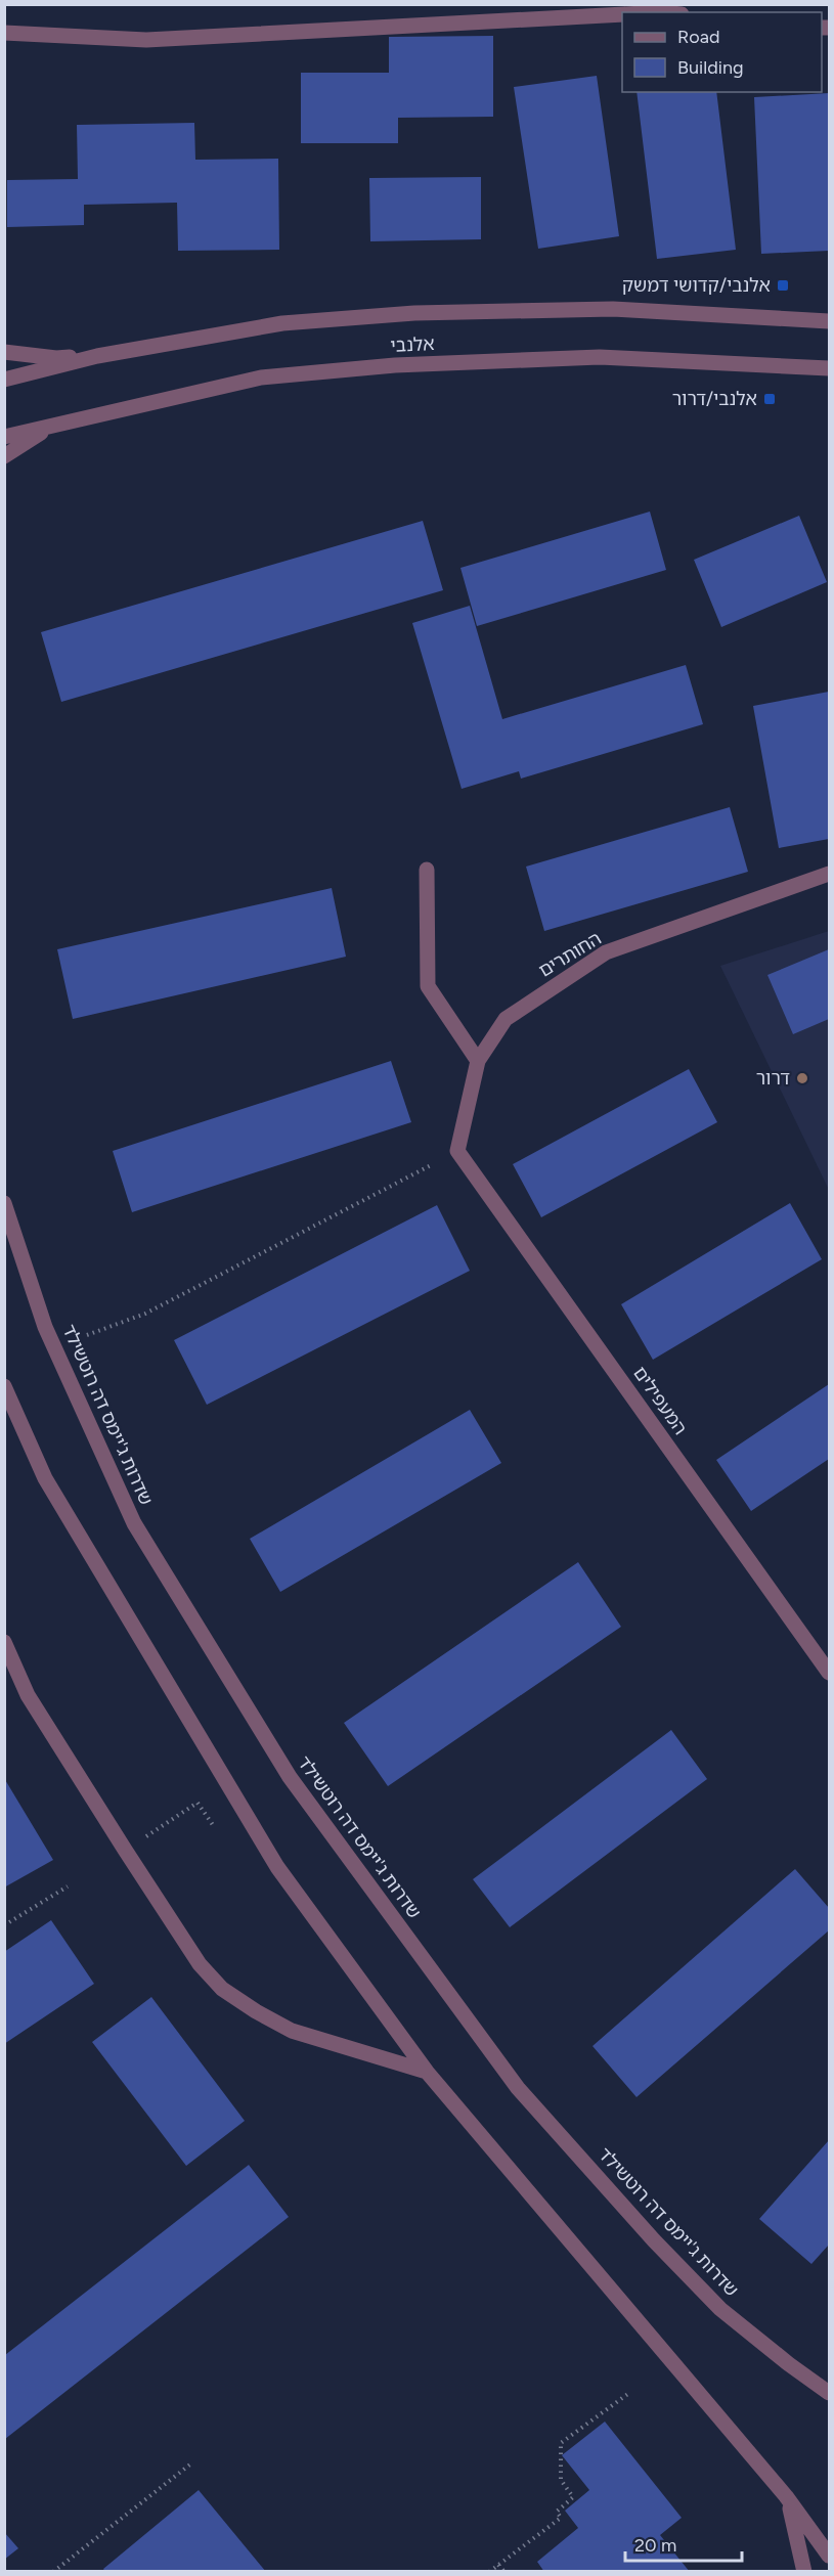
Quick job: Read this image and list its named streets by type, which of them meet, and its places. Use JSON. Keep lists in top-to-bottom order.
{
  "streets": {
    "street": [
      "אלנבי",
      "החותרים",
      "המעפילים",
      "שדרות ג'יימס דה רוטשילד"
    ]
  },
  "crossings": [
    ["החותרים", "המעפילים"]
  ],
  "places": {
    "transit": ["אלנבי/קדושי דמשק", "אלנבי/דרור"],
    "other": ["דרור"]
  },
  "legend": ["Road", "Building"],
  "scale_bar": "20 m"
}
